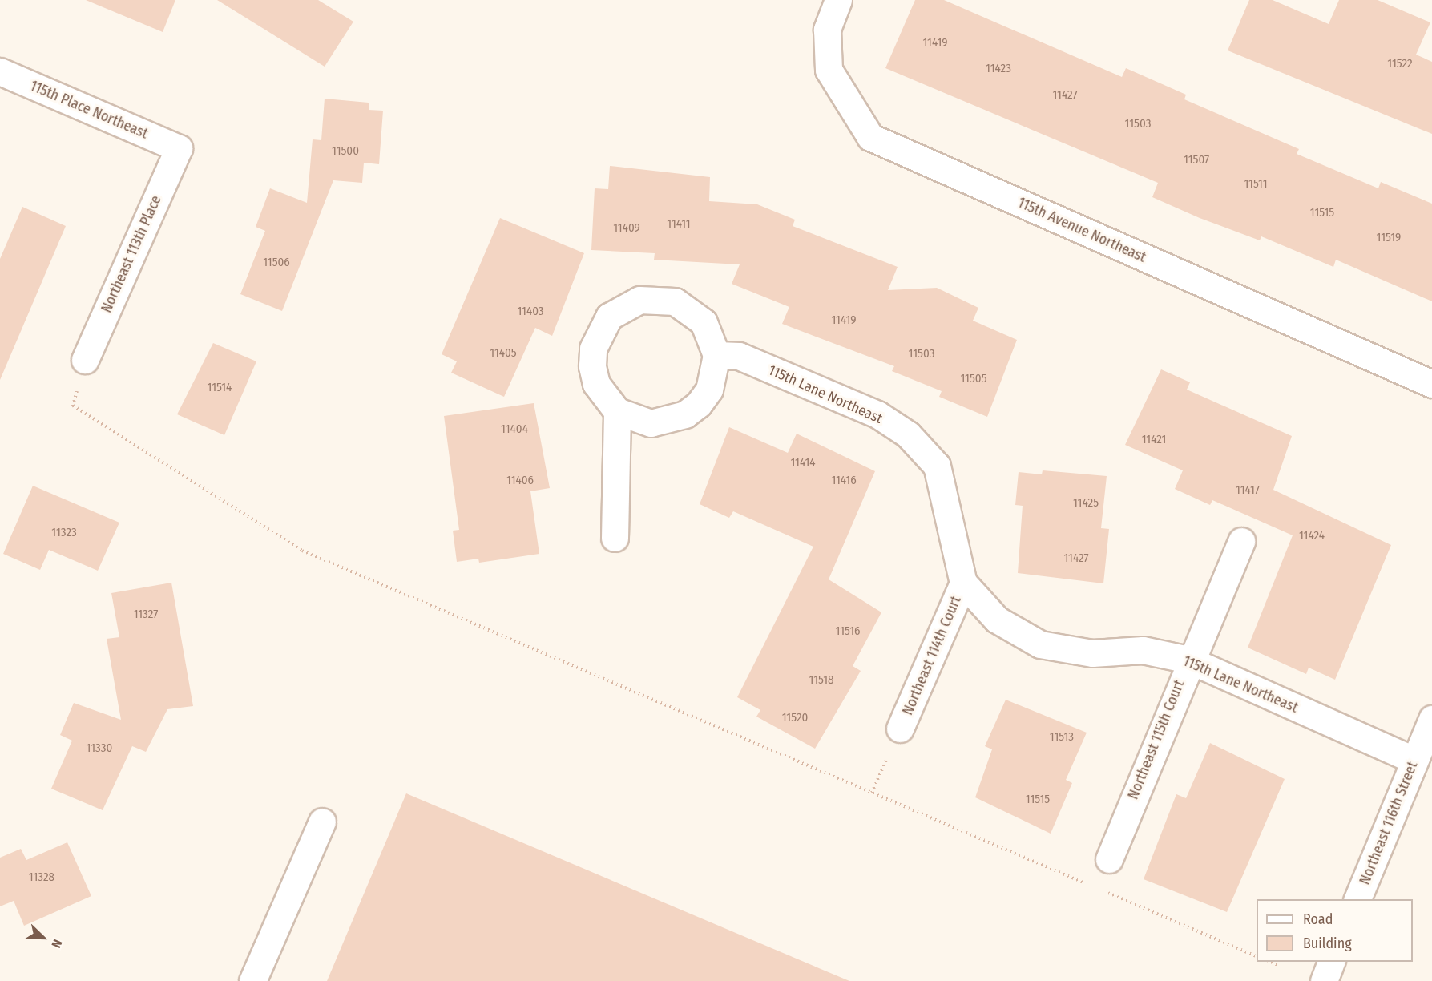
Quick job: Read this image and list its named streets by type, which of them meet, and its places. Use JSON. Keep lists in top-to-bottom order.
{
  "streets": {
    "street": [
      "115th Place Northeast",
      "115th Avenue Northeast",
      "Northeast 113th Place",
      "115th Lane Northeast",
      "Northeast 114th Court",
      "Northeast 115th Court",
      "Northeast 116th Street"
    ]
  },
  "crossings": [
    ["115th Place Northeast", "Northeast 113th Place"],
    ["115th Lane Northeast", "Northeast 114th Court"],
    ["115th Lane Northeast", "Northeast 115th Court"],
    ["115th Lane Northeast", "Northeast 116th Street"]
  ],
  "house_numbers": [
    "11419",
    "11522",
    "11423",
    "11427",
    "11503",
    "11500",
    "11507",
    "11511",
    "11515",
    "11411",
    "11409",
    "11519",
    "11506",
    "11403",
    "11419",
    "11405",
    "11503",
    "11505",
    "11514",
    "11404",
    "11421",
    "11414",
    "11406",
    "11416",
    "11417",
    "11425",
    "11323",
    "11424",
    "11427",
    "11327",
    "11516",
    "11518",
    "11520",
    "11513",
    "11330",
    "11515",
    "11328"
  ],
  "legend": ["Road", "Building"],
  "north": "bottom right"
}
